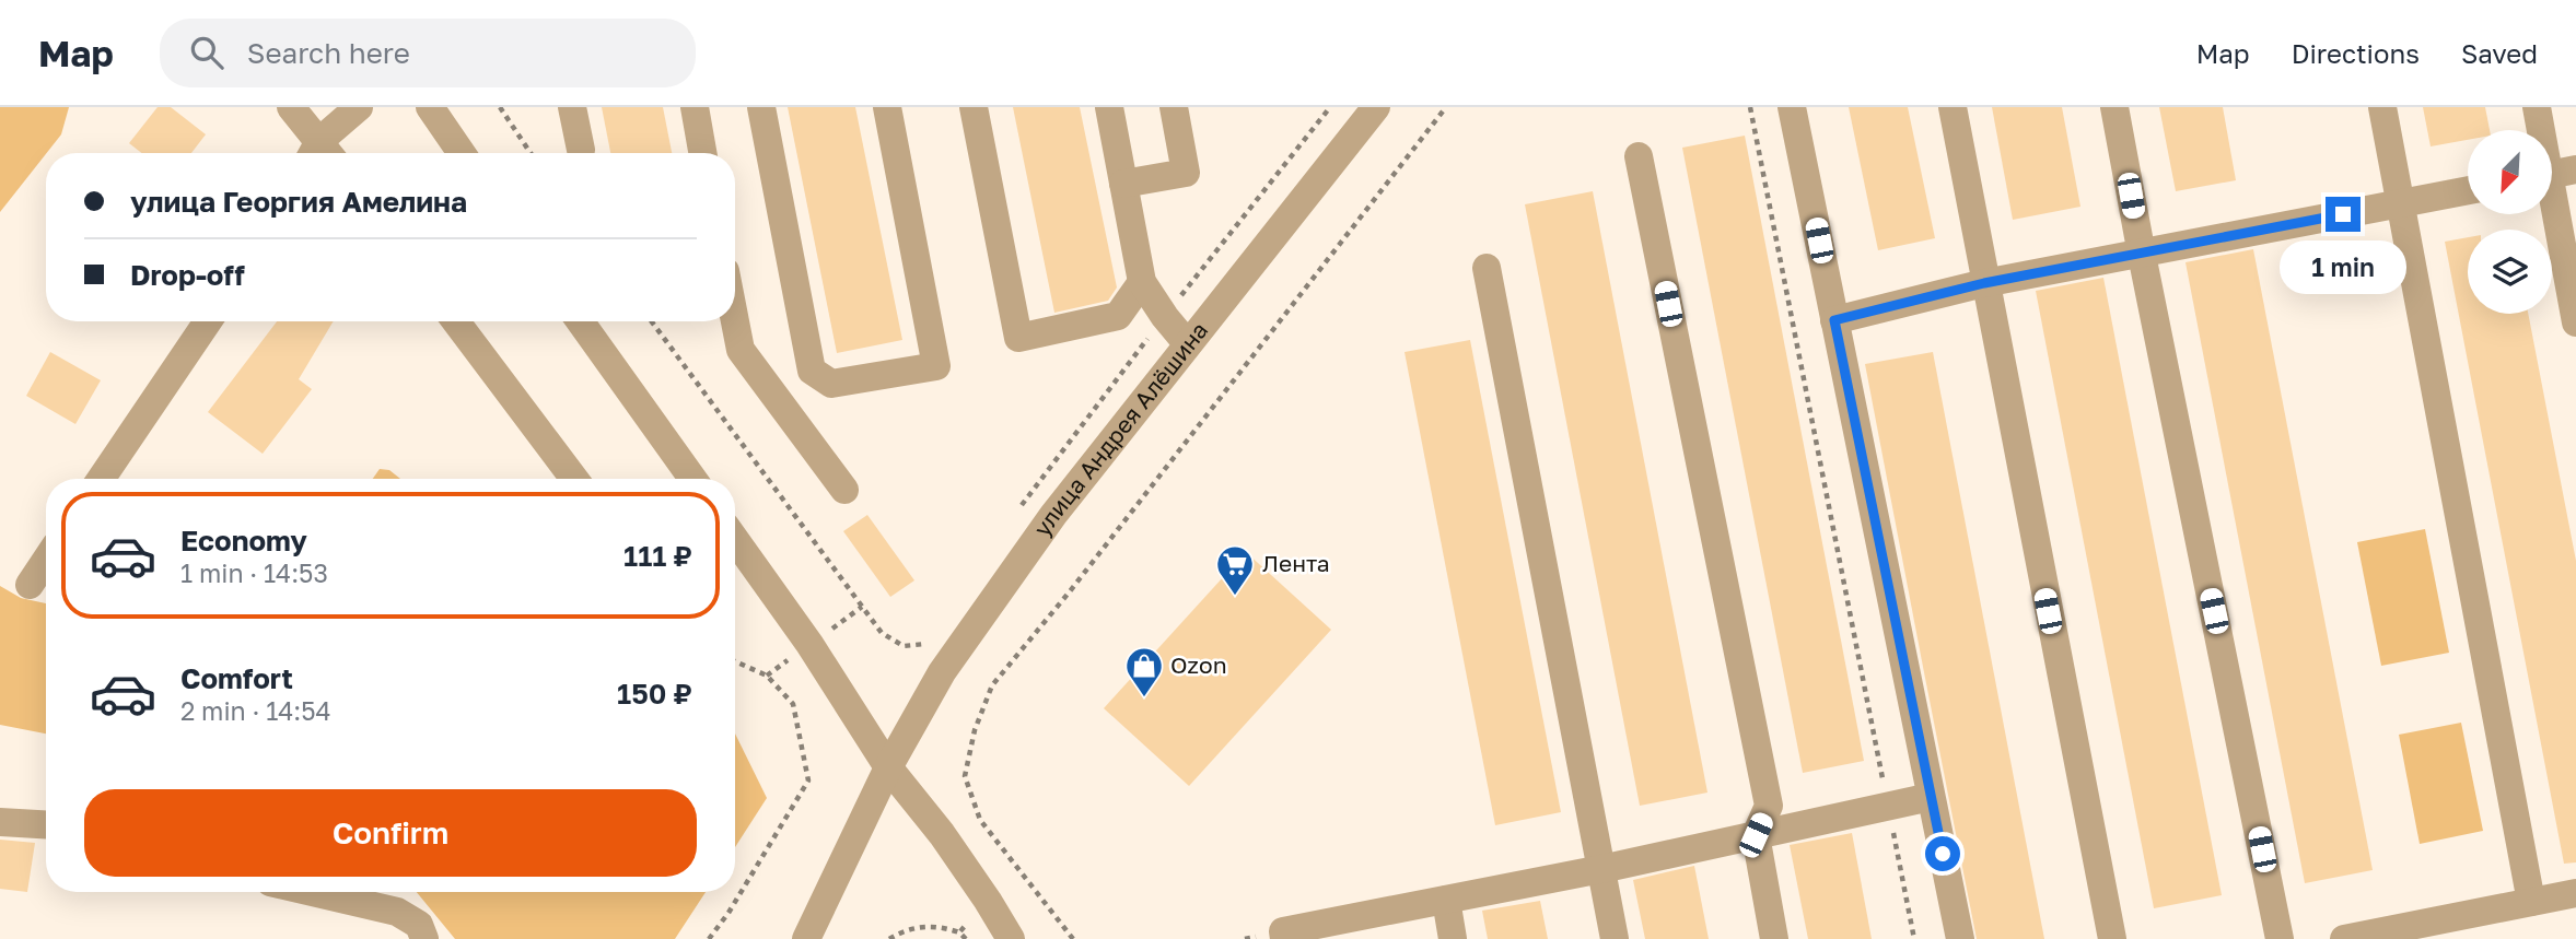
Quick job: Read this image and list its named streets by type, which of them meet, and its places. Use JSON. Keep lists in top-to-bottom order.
{
  "streets": {
    "street": ["улица Андрея Алёшина"]
  },
  "places": {
    "supermarket": ["Лента"],
    "shop": ["Ozon"]
  },
  "north": "bottom left",
  "page": {
    "header": "Map",
    "search": "Search here",
    "nav": ["Map", "Directions", "Saved"],
    "banner": ["улица Георгия Амелина", "Drop-off"],
    "bubble": "1 min",
    "list": [
      {
        "name": "Economy",
        "note": "1 min · 14:53",
        "value": "111 ₽"
      },
      {
        "name": "Comfort",
        "note": "2 min · 14:54",
        "value": "150 ₽"
      }
    ],
    "buttons": "Confirm"
  }
}
